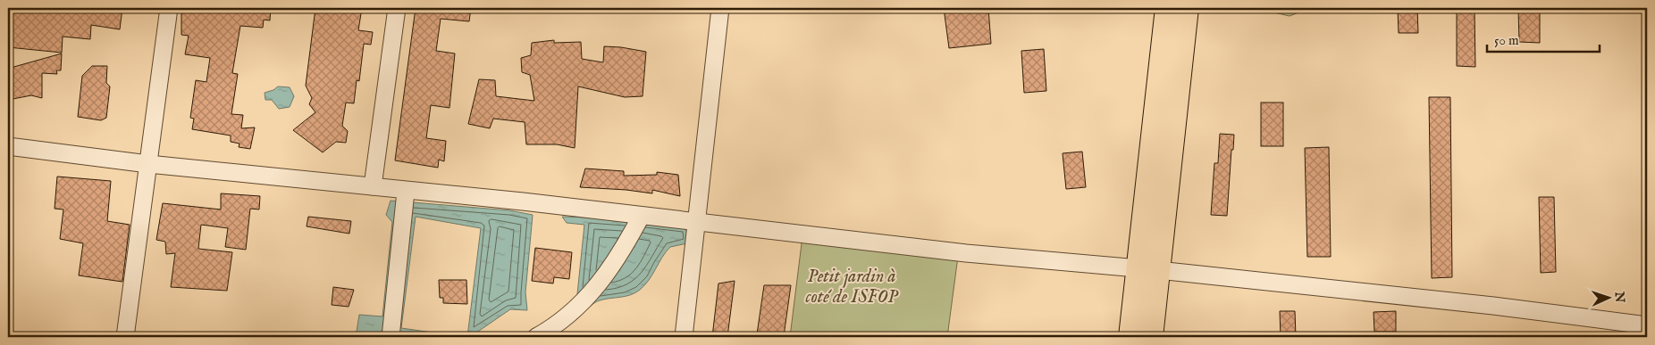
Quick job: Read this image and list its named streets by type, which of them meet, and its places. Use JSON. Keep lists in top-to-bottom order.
{
  "parks": ["Petit jardin à coté de ISFOP"],
  "scale_bar": "50 m",
  "north": "right"
}
